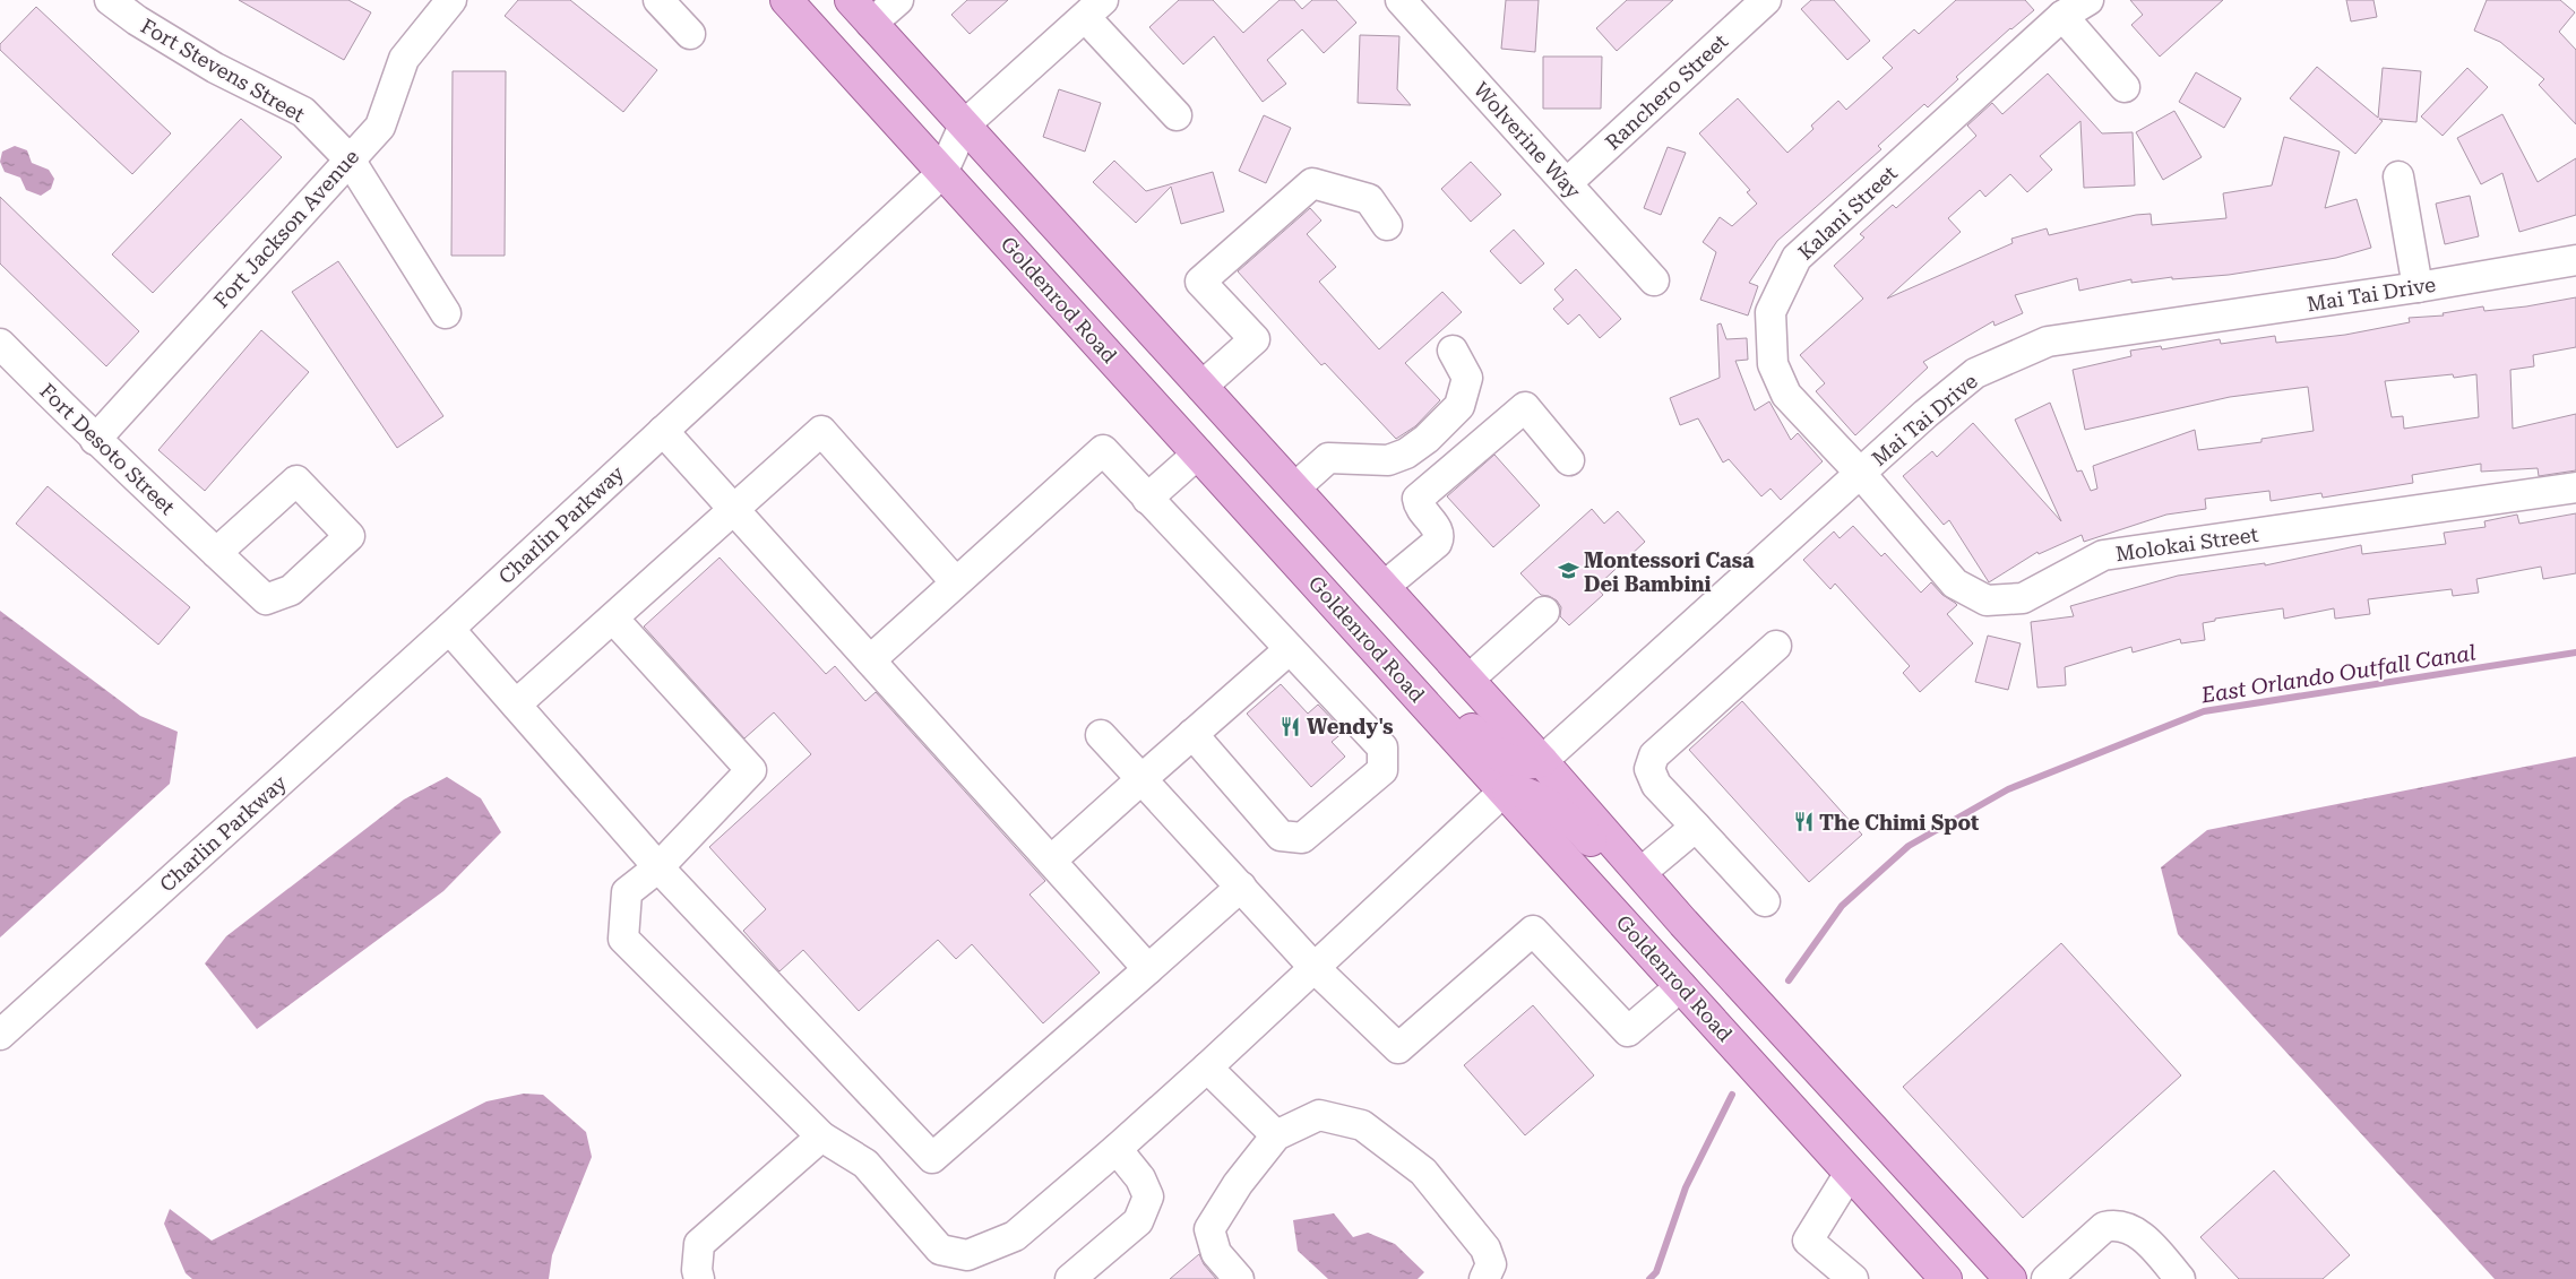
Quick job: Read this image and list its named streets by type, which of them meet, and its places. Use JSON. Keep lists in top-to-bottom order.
{
  "streets": {
    "main road": ["Goldenrod Road"],
    "street": [
      "Fort Stevens Street",
      "Ranchero Street",
      "Wolverine Way",
      "Kalani Street",
      "Fort Jackson Avenue",
      "Mai Tai Drive",
      "Fort Desoto Street",
      "Charlin Parkway",
      "Molokai Street"
    ]
  },
  "crossings": [
    ["Fort Stevens Street", "Fort Jackson Avenue"],
    ["Ranchero Street", "Wolverine Way"],
    ["Kalani Street", "Mai Tai Drive"],
    ["Kalani Street", "Molokai Street"],
    ["Fort Jackson Avenue", "Fort Desoto Street"],
    ["Mai Tai Drive", "Molokai Street"],
    ["Goldenrod Road", "Charlin Parkway"]
  ],
  "water": ["East Orlando Outfall Canal"],
  "places": {
    "school or university": ["Montessori Casa Dei Bambini"],
    "restaurant": ["Wendy's", "The Chimi Spot"]
  }
}
